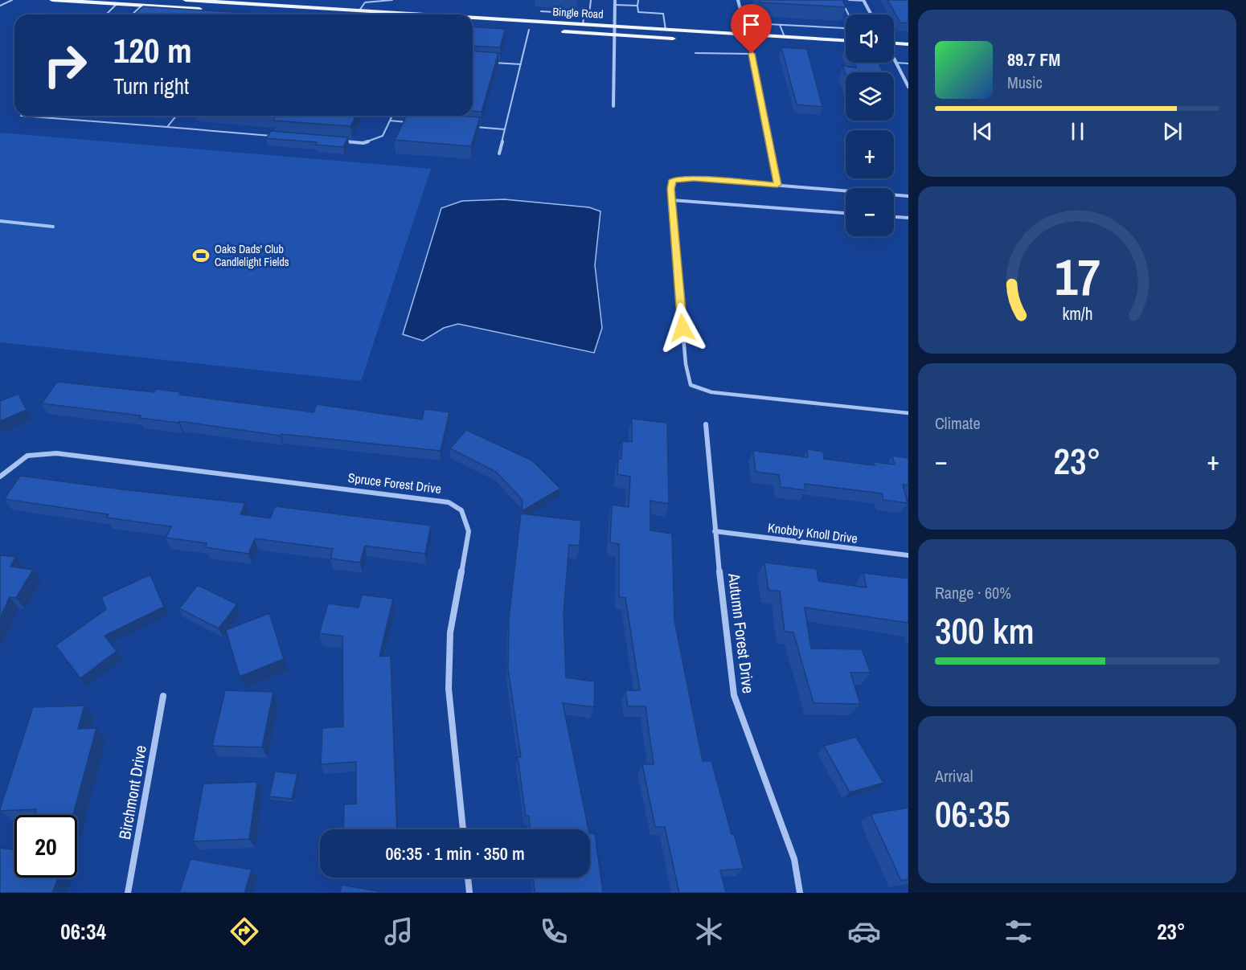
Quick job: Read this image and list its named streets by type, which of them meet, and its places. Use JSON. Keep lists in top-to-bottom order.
{
  "streets": {
    "main road": ["Bingle Road"],
    "street": [
      "Spruce Forest Drive",
      "Knobby Knoll Drive",
      "Autumn Forest Drive",
      "Birchmont Drive"
    ]
  },
  "crossings": [
    ["Knobby Knoll Drive", "Autumn Forest Drive"]
  ],
  "places": {
    "sports": ["Oaks Dads' Club Candlelight Fields"]
  },
  "page": {
    "map_buttons": ["+", "−"],
    "turn": ["120 m", "Turn right"],
    "song": ["89.7 FM", "Music"],
    "tile": [
      "Climate",
      ["Range · 60%", "300 km"],
      ["Arrival", "06:35"]
    ],
    "heat": ["−", "23°", "+"],
    "limit": "20",
    "trip": "06:35 · 1 min · 350 m",
    "tabs": ["06:34", "23°"],
    "gauge": ["17", "km/h"]
  }
}
